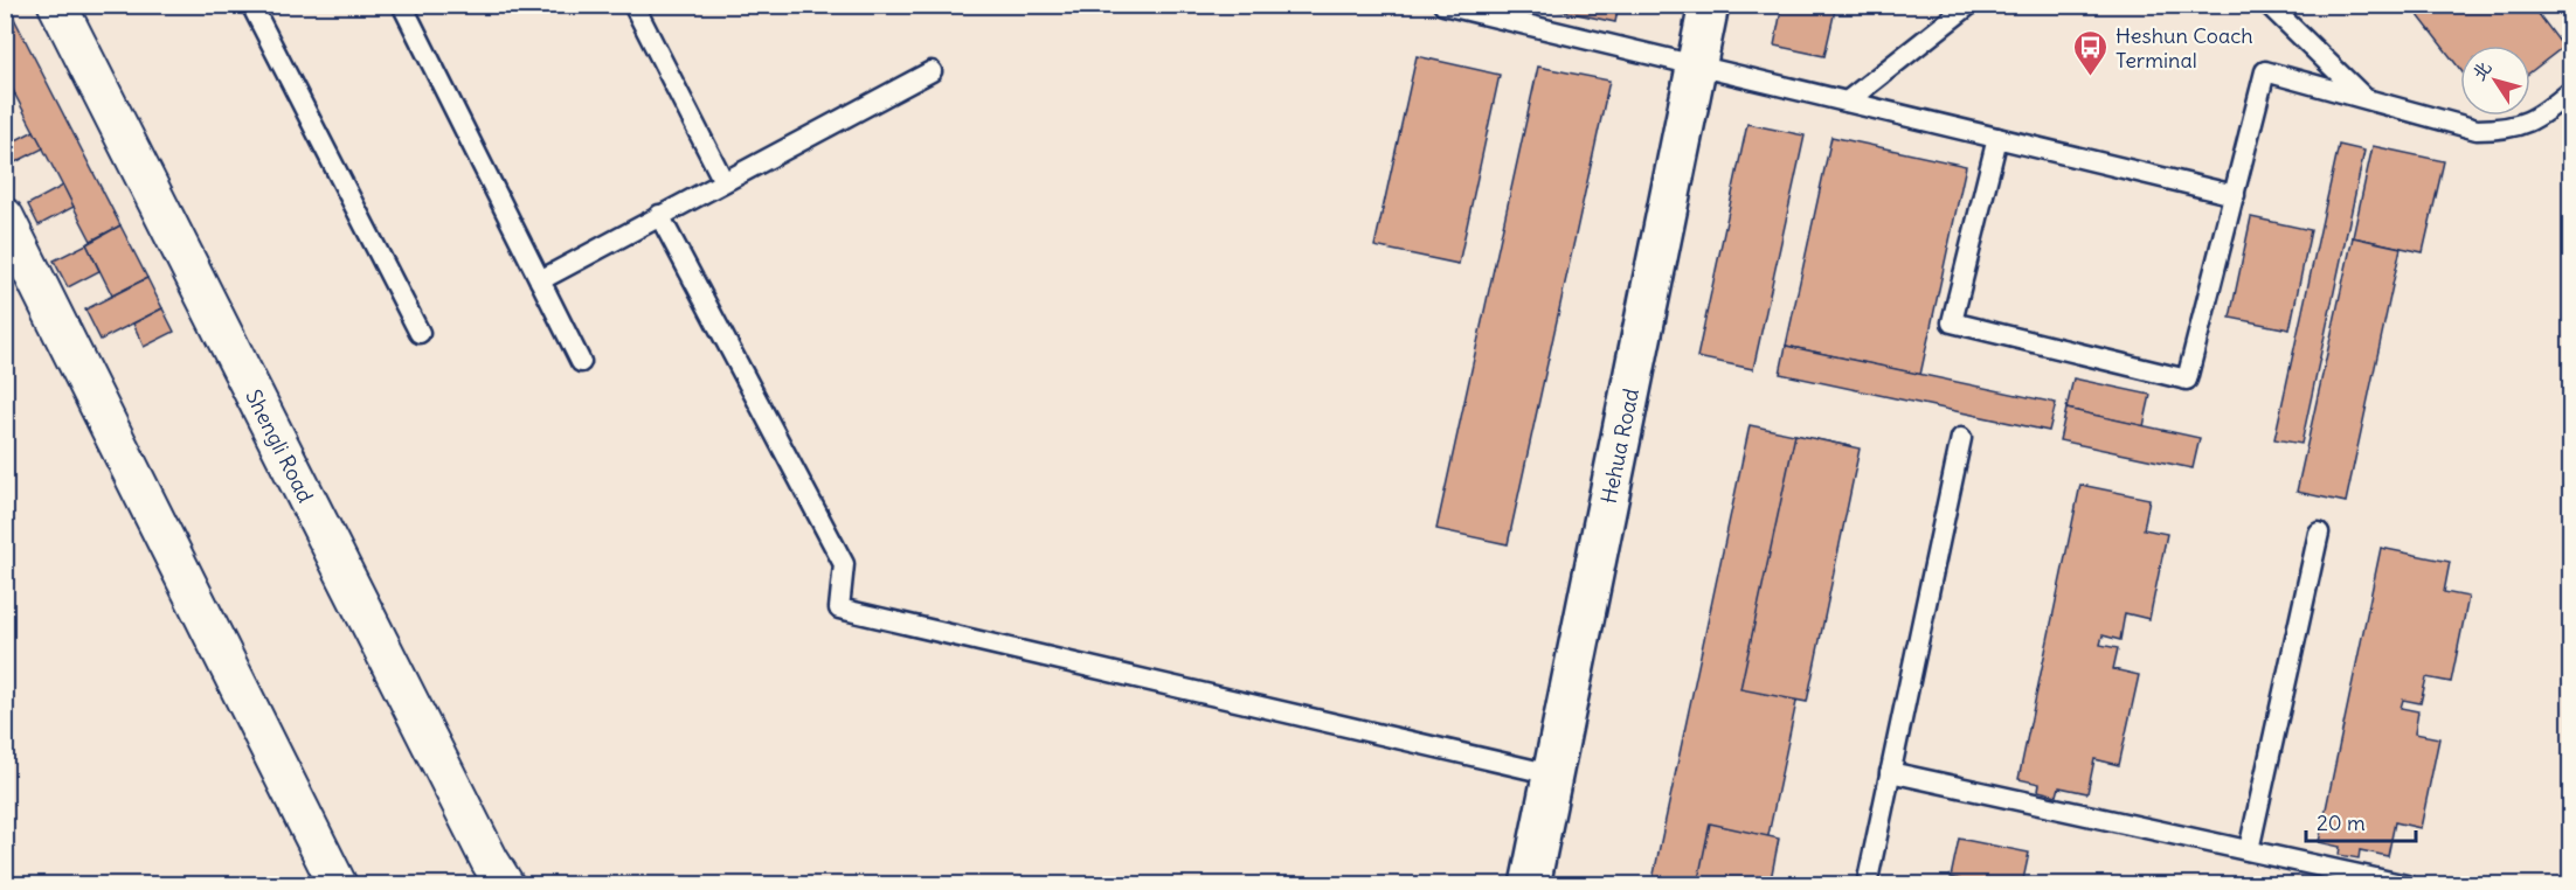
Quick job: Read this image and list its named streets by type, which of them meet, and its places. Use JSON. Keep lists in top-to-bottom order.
{
  "streets": {
    "street": ["Hehua Road", "Shengli Road"]
  },
  "places": {
    "bus stop": ["Heshun Coach Terminal"]
  },
  "scale_bar": "20 m",
  "north": "top left"
}
